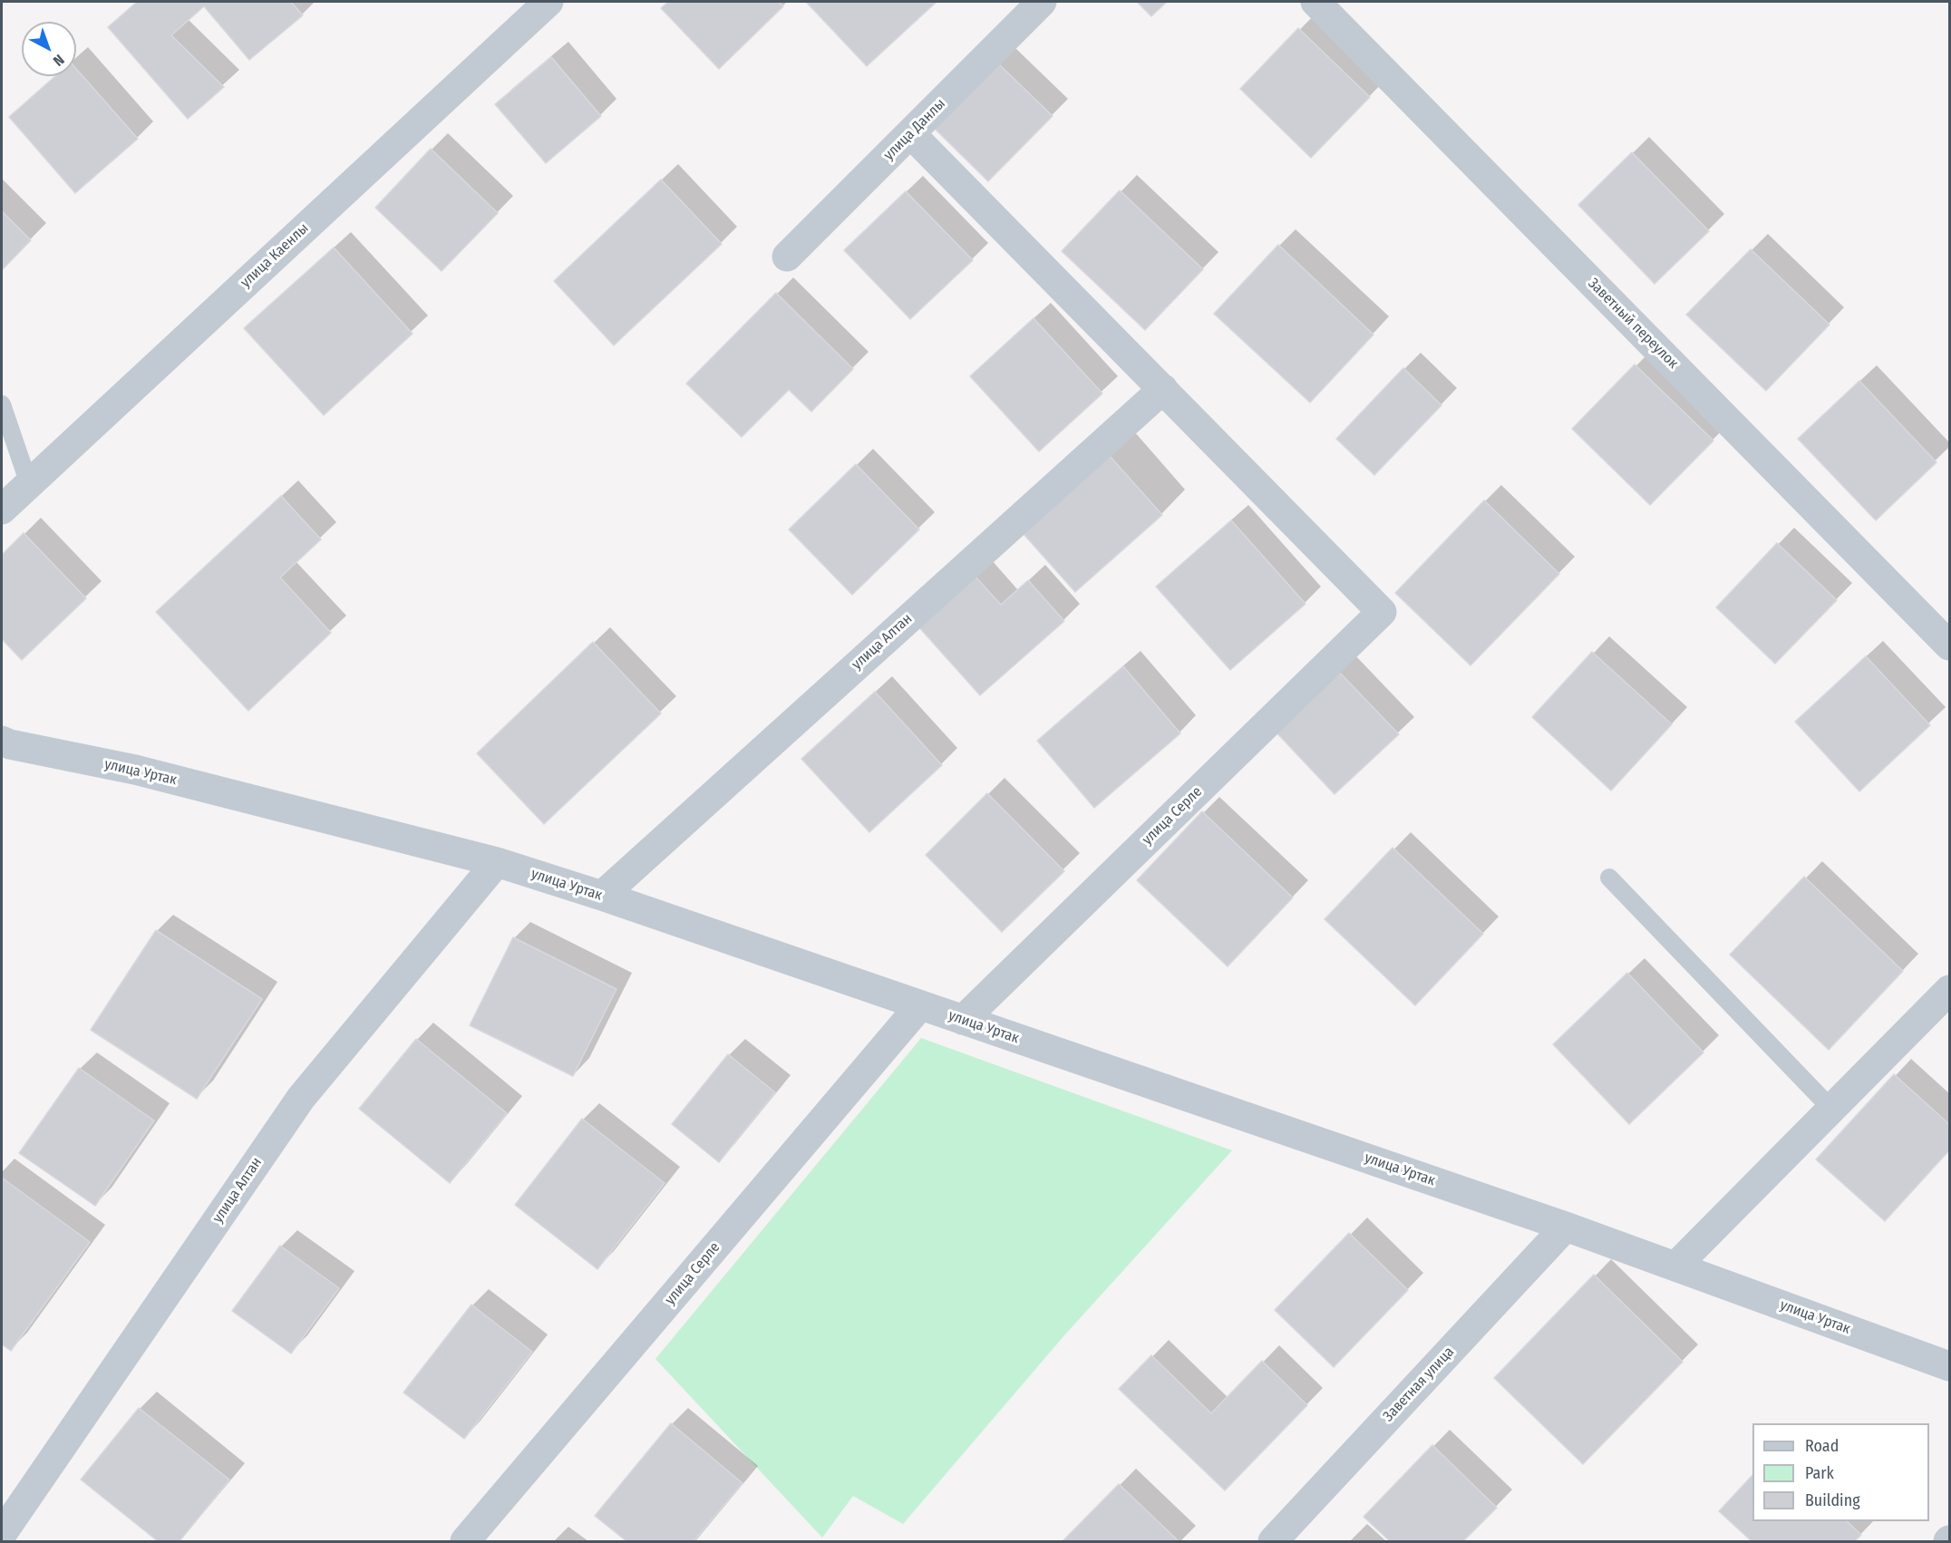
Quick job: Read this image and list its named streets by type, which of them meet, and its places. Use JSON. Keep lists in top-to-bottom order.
{
  "streets": {
    "street": [
      "улица Данлы",
      "улица Каенлы",
      "Заветный переулок",
      "улица Алтан",
      "улица Уртак",
      "улица Серле",
      "Заветная улица"
    ]
  },
  "crossings": [
    ["улица Алтан", "улица Уртак"],
    ["улица Алтан", "улица Серле"],
    ["улица Уртак", "улица Серле"],
    ["улица Уртак", "Заветная улица"]
  ],
  "legend": ["Road", "Park", "Building"],
  "north": "bottom right"
}
